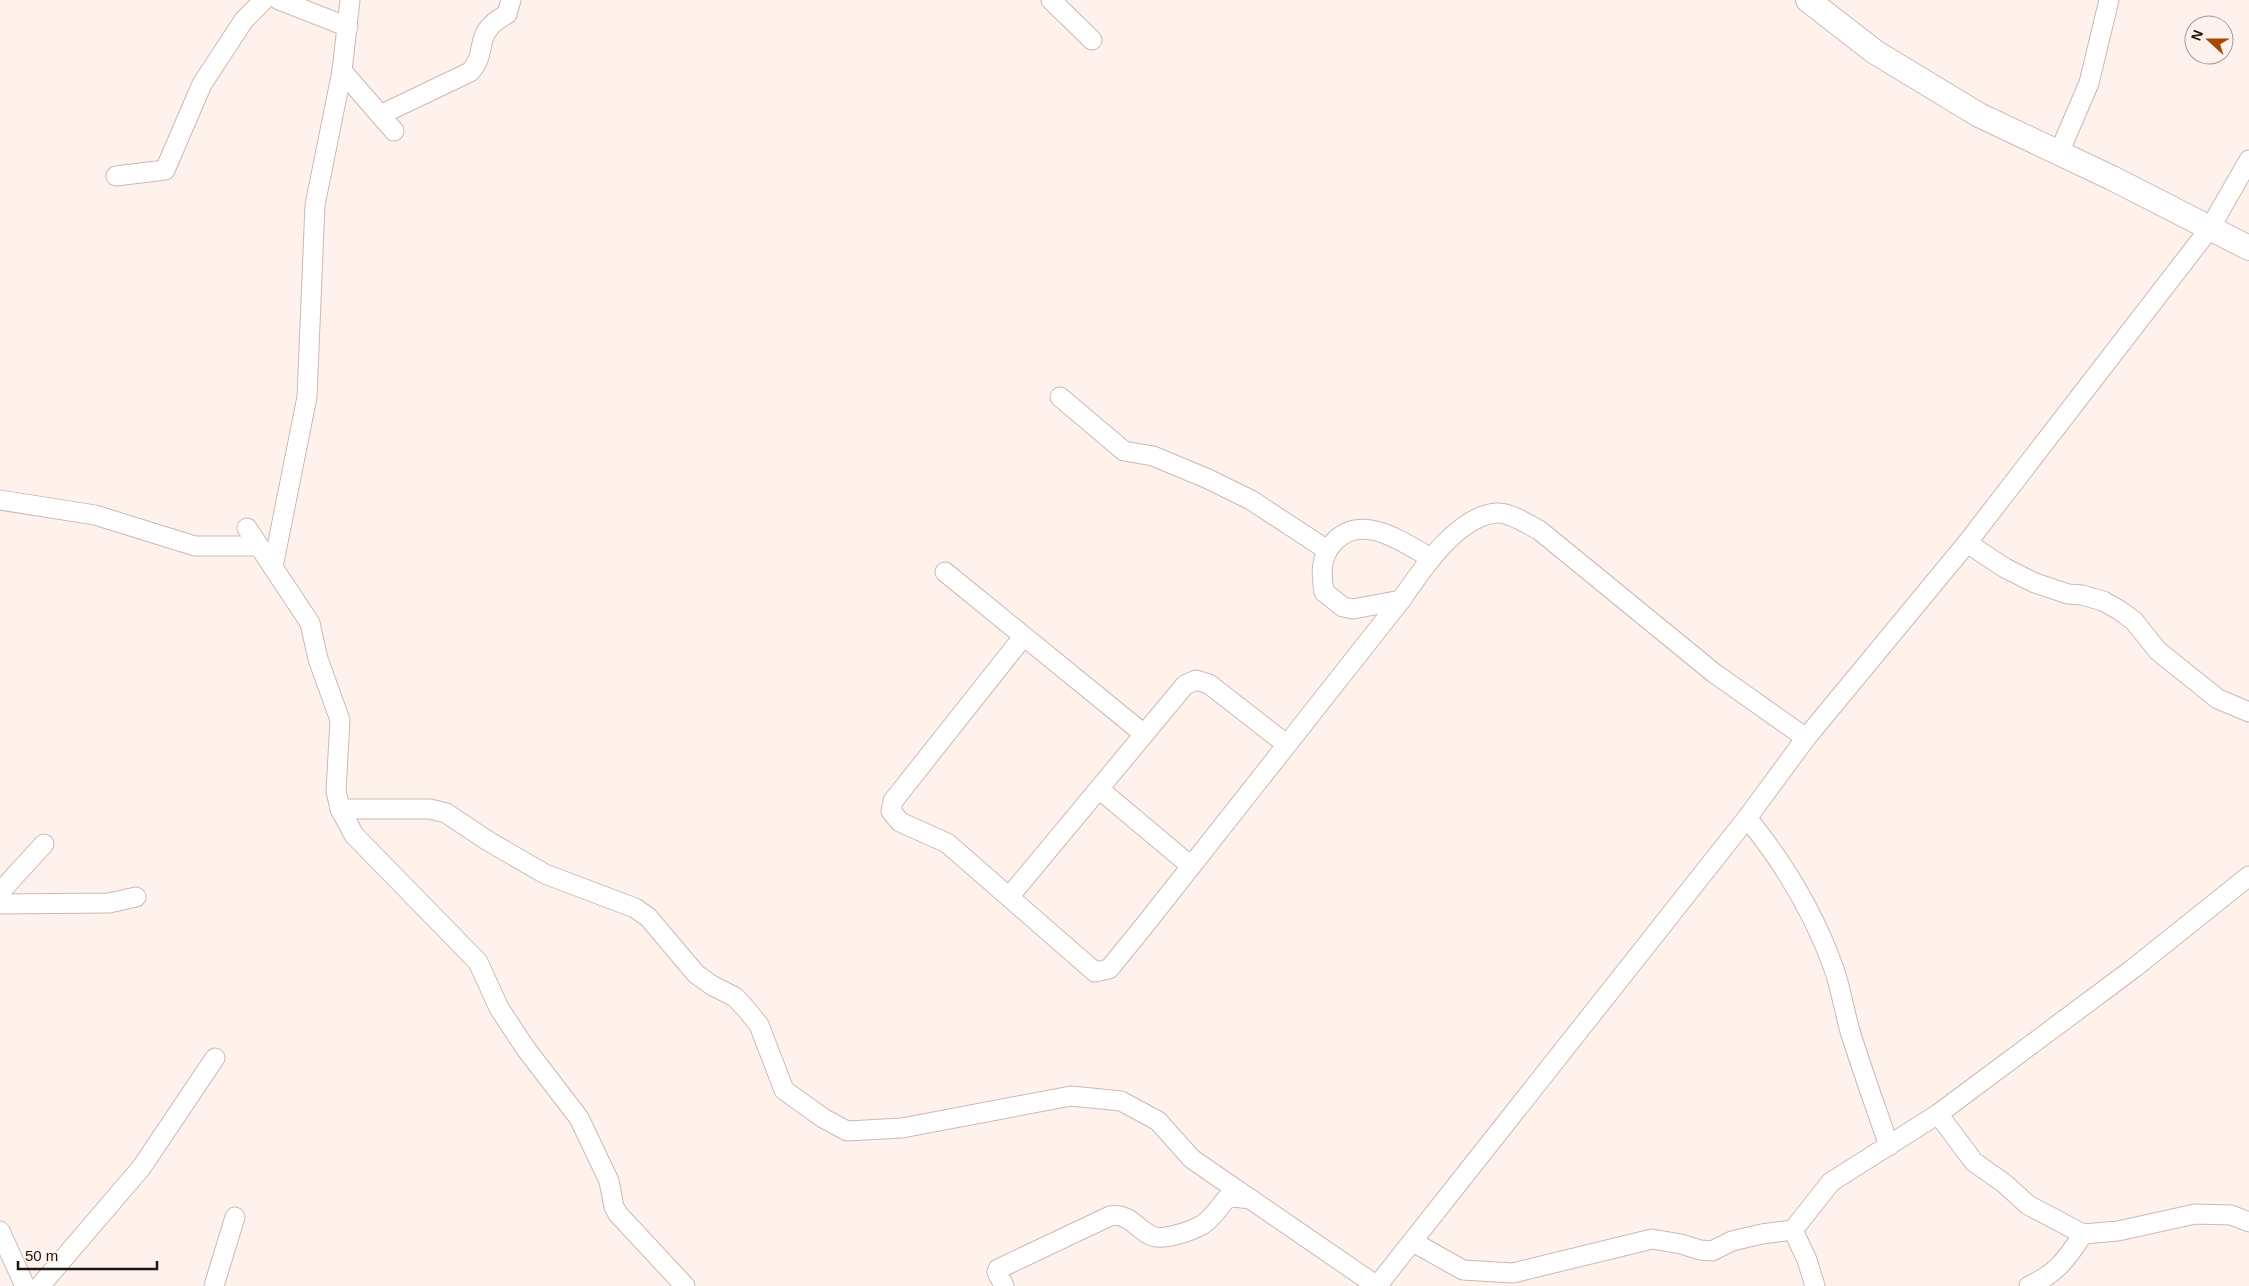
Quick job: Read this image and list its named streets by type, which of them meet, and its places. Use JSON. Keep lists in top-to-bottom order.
{
  "scale_bar": "50 m",
  "north": "left"
}
